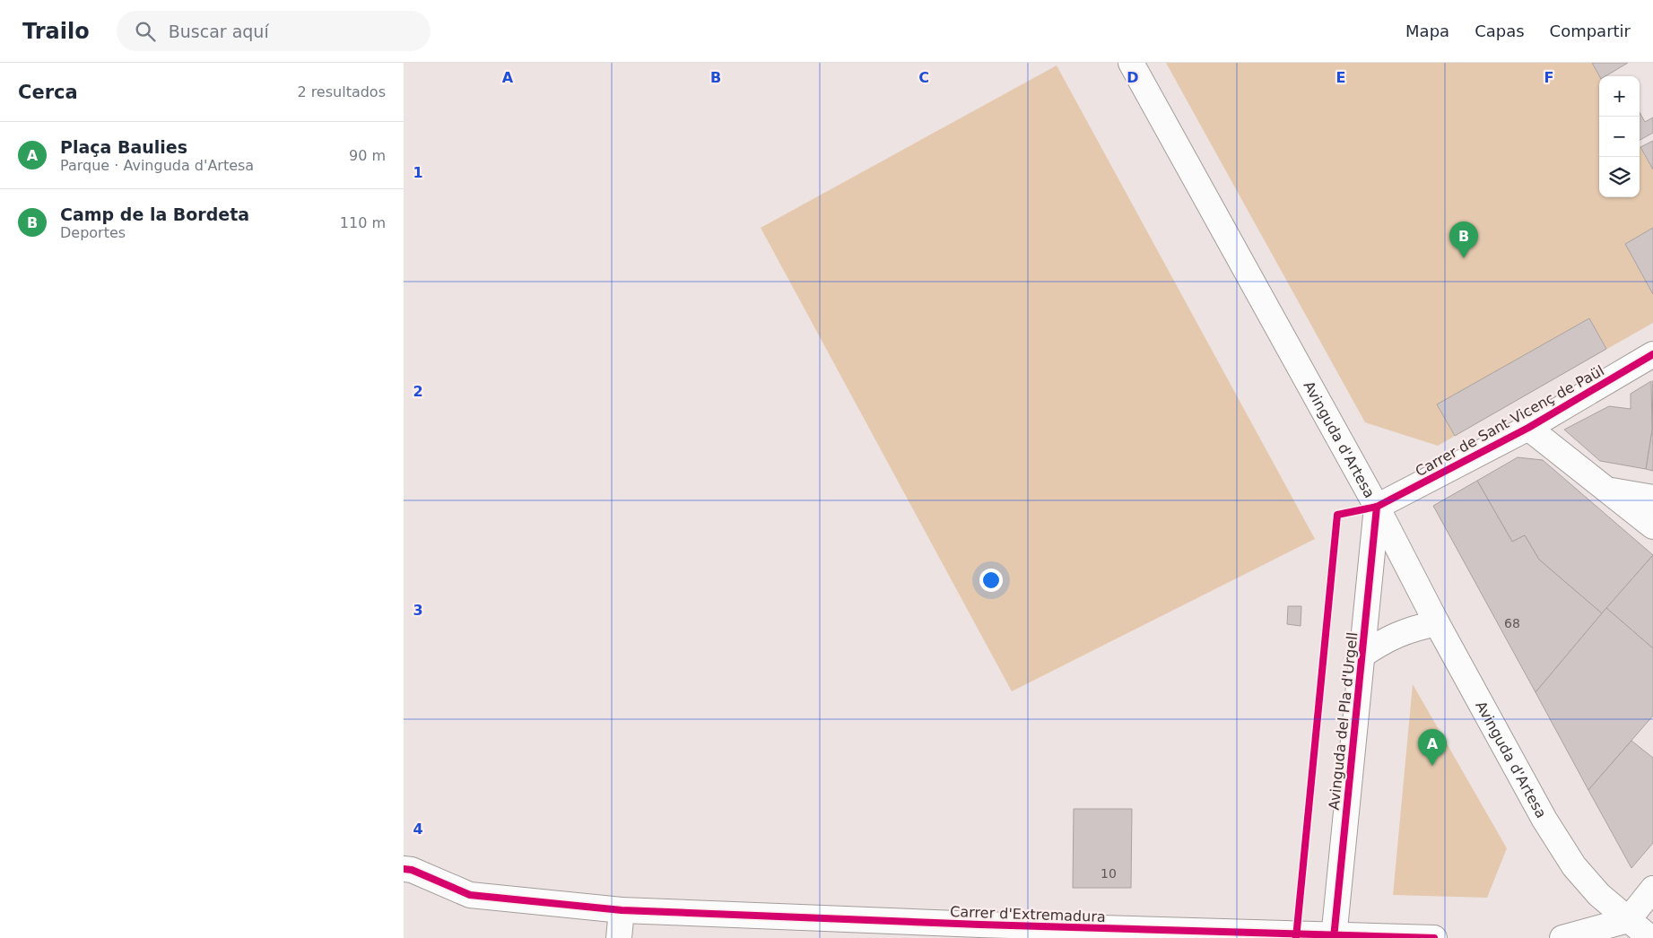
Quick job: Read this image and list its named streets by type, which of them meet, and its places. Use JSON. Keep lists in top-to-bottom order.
{
  "streets": {
    "street": [
      "Carrer de Sant Vicenç de Paül",
      "Avinguda d'Artesa",
      "Avinguda del Pla d'Urgell",
      "Carrer d'Extremadura"
    ]
  },
  "crossings": [
    ["Carrer de Sant Vicenç de Paül", "Avinguda d'Artesa"],
    ["Carrer de Sant Vicenç de Paül", "Avinguda del Pla d'Urgell"],
    ["Avinguda d'Artesa", "Avinguda del Pla d'Urgell"],
    ["Avinguda del Pla d'Urgell", "Carrer d'Extremadura"]
  ],
  "house_numbers": ["68", "10"],
  "page": {
    "header": "Trailo",
    "search": "Buscar aquí",
    "nav": ["Mapa", "Capas", "Compartir"],
    "heading": ["Cerca", "2 resultados"],
    "map_buttons": ["+", "−"],
    "list": [
      {
        "mark": "A",
        "name": "Plaça Baulies",
        "note": "Parque · Avinguda d'Artesa",
        "value": "90 m"
      },
      {
        "mark": "B",
        "name": "Camp de la Bordeta",
        "note": "Deportes",
        "value": "110 m"
      }
    ],
    "pins": ["B", "A"]
  },
  "grid": {
    "columns": [
      "A",
      "B",
      "C",
      "D",
      "E",
      "F"
    ],
    "rows": [
      "1",
      "2",
      "3",
      "4"
    ]
  }
}
